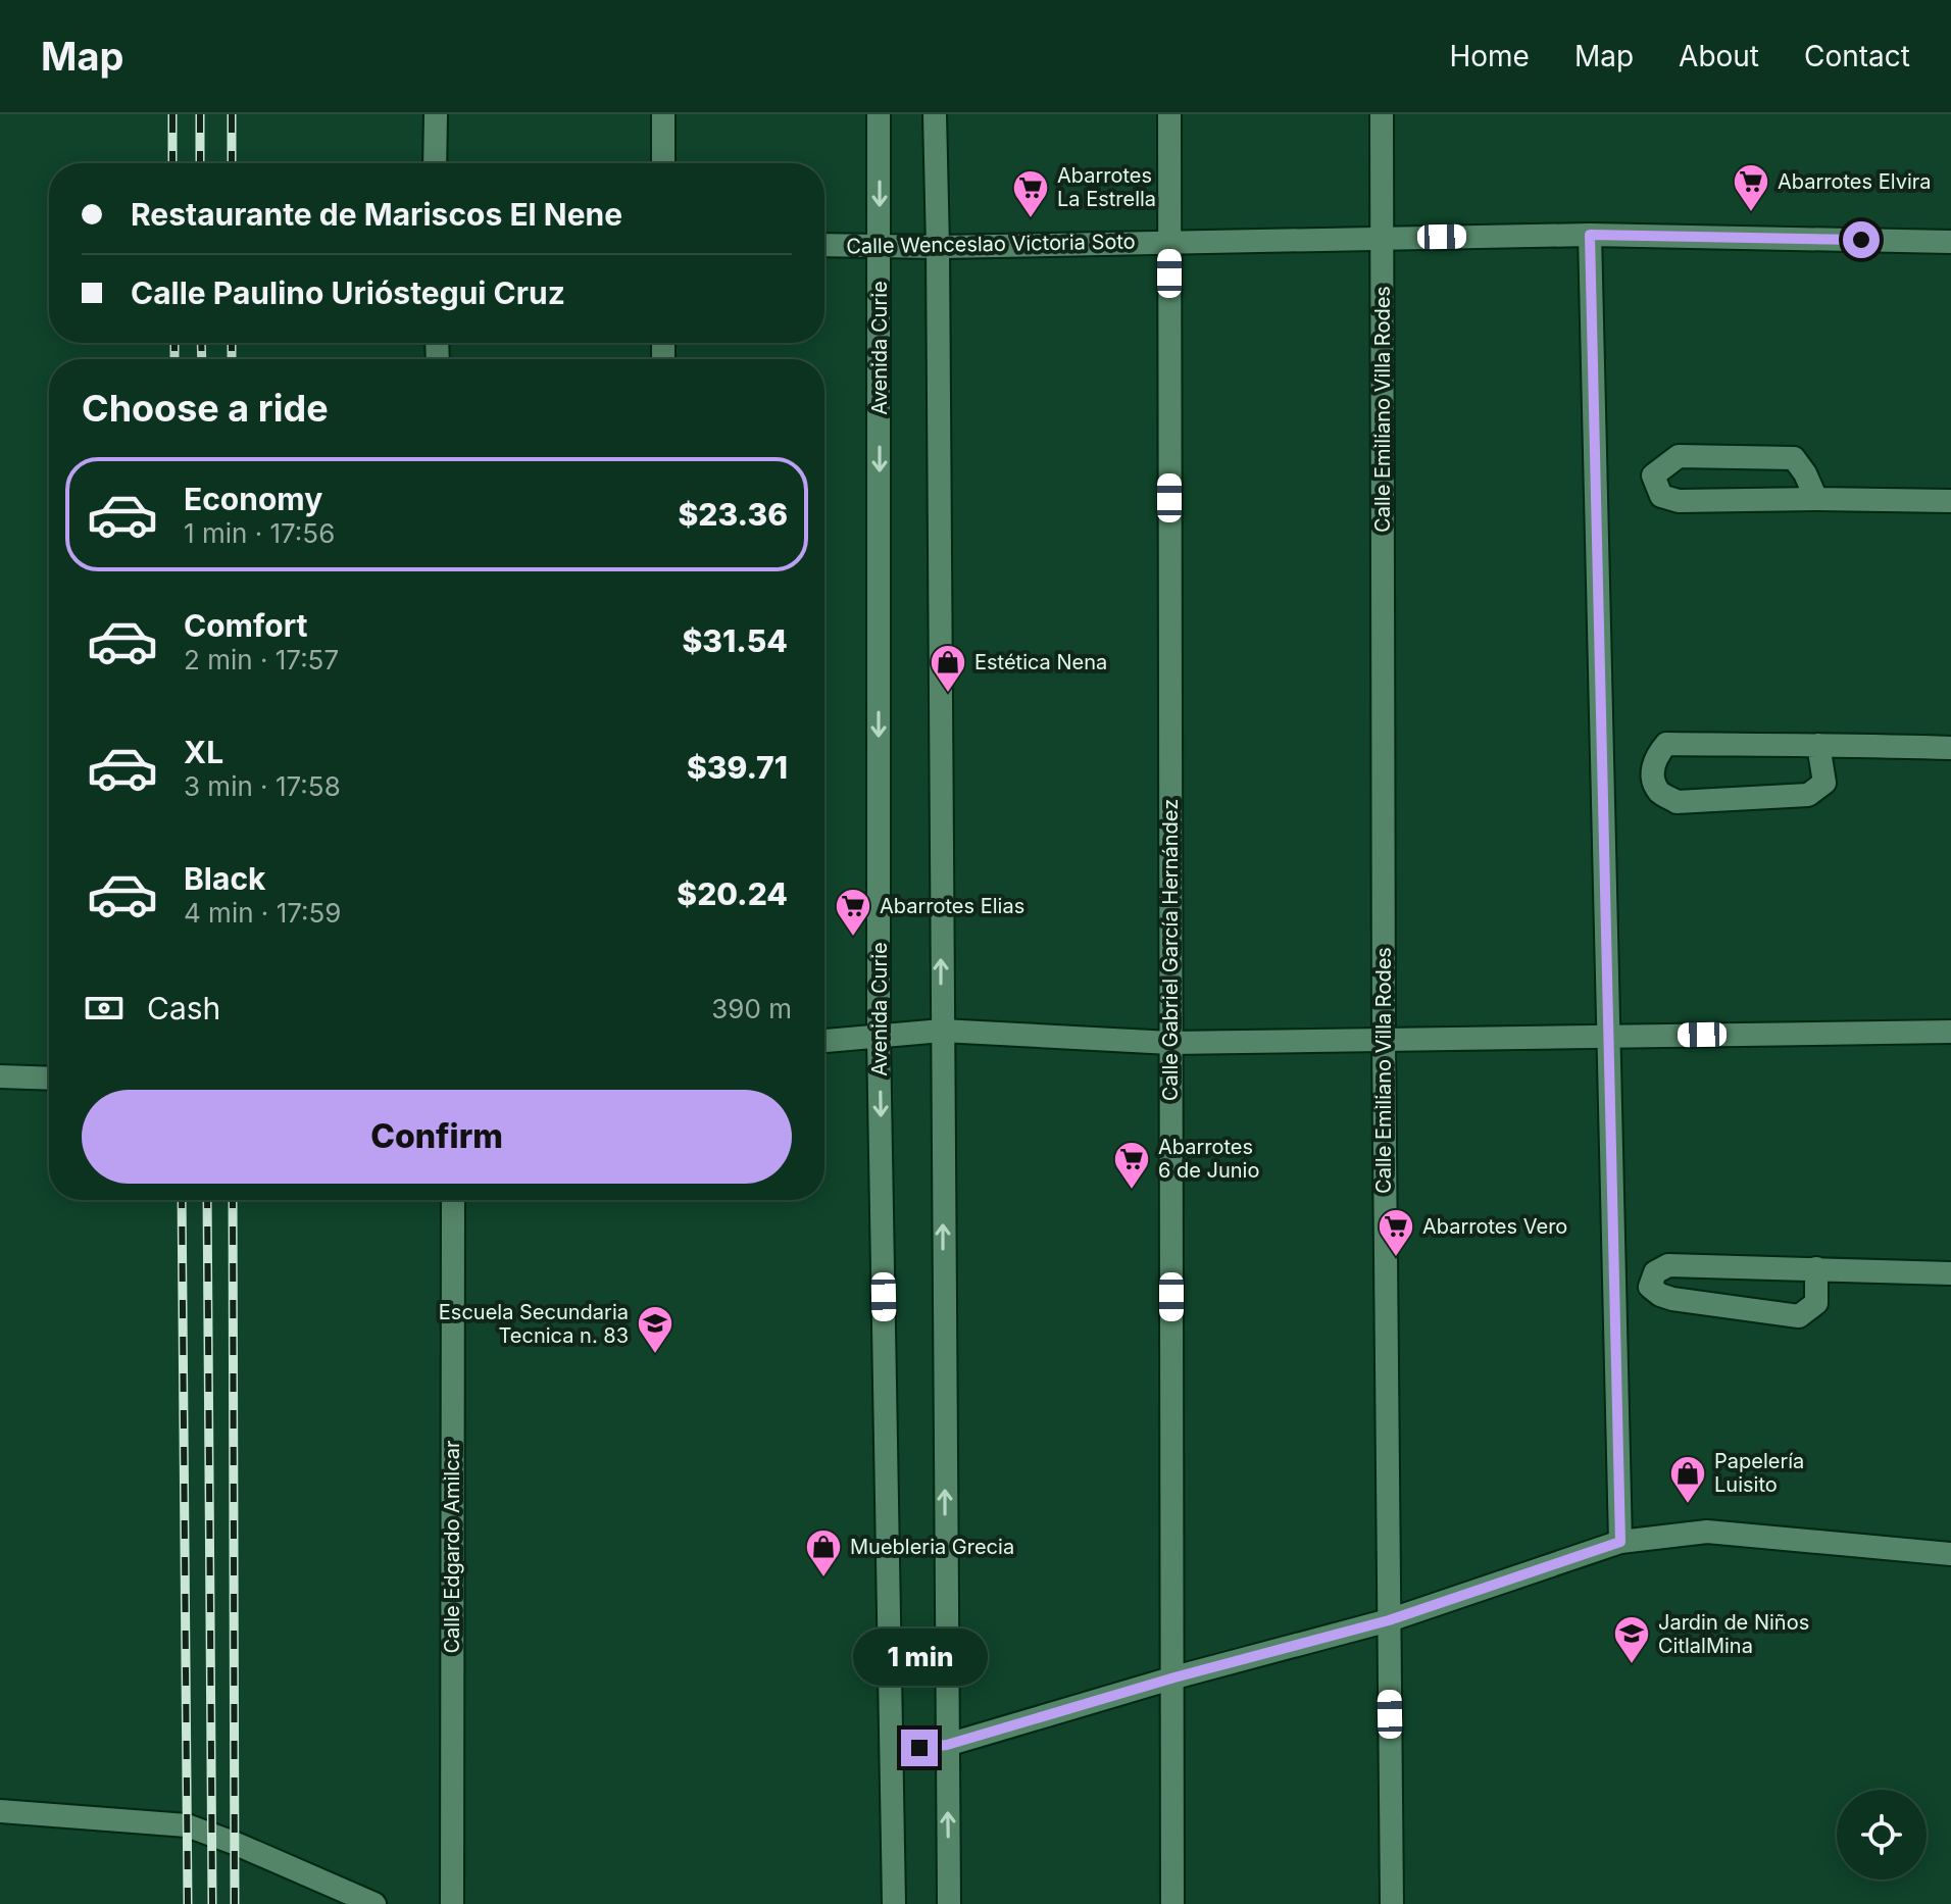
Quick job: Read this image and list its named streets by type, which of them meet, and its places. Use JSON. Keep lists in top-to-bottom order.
{
  "streets": {
    "street": [
      "Calle Wenceslao Victoria Soto",
      "Avenida Curie",
      "Calle Emiliano Villa Rodes",
      "Calle Gabriel García Hernández",
      "Calle Edgardo Amilcar"
    ]
  },
  "crossings": [
    ["Calle Wenceslao Victoria Soto", "Avenida Curie"],
    ["Calle Wenceslao Victoria Soto", "Calle Emiliano Villa Rodes"],
    ["Calle Wenceslao Victoria Soto", "Calle Gabriel García Hernández"]
  ],
  "places": {
    "supermarket": [
      "Abarrotes Elvira",
      "Abarrotes La Estrella",
      "Abarrotes Elias",
      "Abarrotes 6 de Junio",
      "Abarrotes Vero"
    ],
    "shop": ["Estética Nena", "Papelería Luisito", "Muebleria Grecia"],
    "school or university": ["Escuela Secundaria Tecnica n. 83", "Jardin de Niños CitlalMina"]
  },
  "page": {
    "header": "Map",
    "nav": [
      "Home",
      "Map",
      "About",
      "Contact"
    ],
    "banner": ["Restaurante de Mariscos El Nene", "Calle Paulino Urióstegui Cruz"],
    "heading": "Choose a ride",
    "list": [
      {
        "name": "Economy",
        "note": "1 min · 17:56",
        "value": "$23.36"
      },
      {
        "name": "Comfort",
        "note": "2 min · 17:57",
        "value": "$31.54"
      },
      {
        "name": "XL",
        "note": "3 min · 17:58",
        "value": "$39.71"
      },
      {
        "name": "Black",
        "note": "4 min · 17:59",
        "value": "$20.24"
      }
    ],
    "pay": ["Cash", "390 m"],
    "buttons": "Confirm",
    "bubble": "1 min"
  }
}
